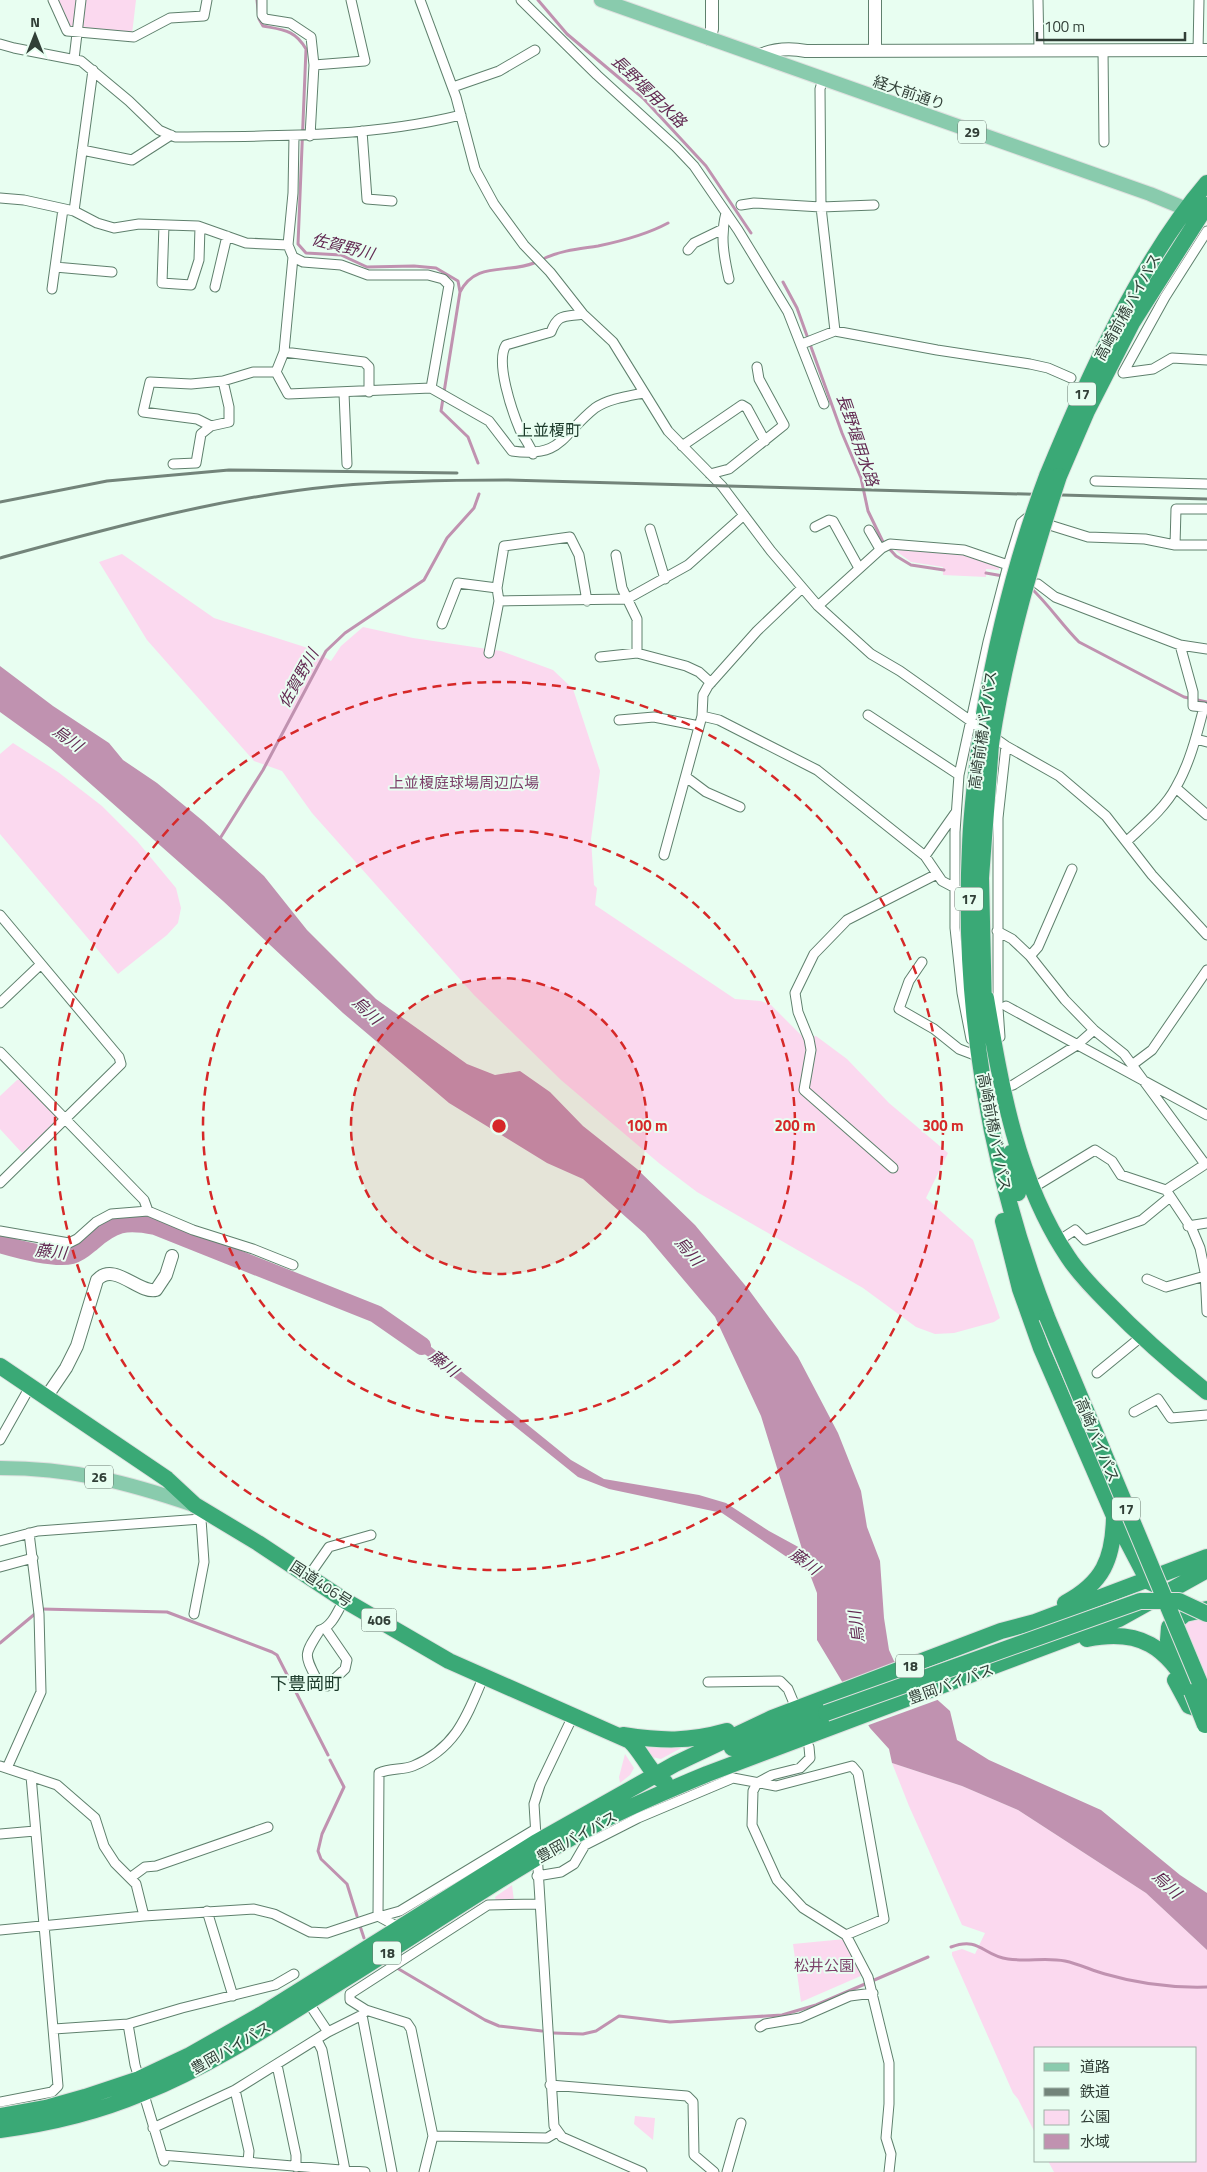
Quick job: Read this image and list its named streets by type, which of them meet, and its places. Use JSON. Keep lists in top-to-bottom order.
{
  "streets": {
    "highway": [
      "高崎前橋バイパス",
      "17",
      "高崎バイパス",
      "国道406号",
      "406",
      "18",
      "豊岡バイパス"
    ],
    "main road": ["経大前通り", "29", "26"]
  },
  "crossings": [
    ["経大前通り", "高崎前橋バイパス"],
    ["高崎前橋バイパス", "17"],
    ["高崎前橋バイパス", "高崎バイパス"],
    ["17", "豊岡バイパス"],
    ["26", "国道406号"],
    ["国道406号", "406"],
    ["国道406号", "18"],
    ["国道406号", "豊岡バイパス"],
    ["406", "豊岡バイパス"],
    ["18", "豊岡バイパス"]
  ],
  "districts": ["上並榎町", "下豊岡町"],
  "water": [
    "長野堰用水路",
    "佐賀野川",
    "烏川",
    "藤川"
  ],
  "parks": ["上並榎庭球場周辺広場", "松井公園"],
  "legend": [
    "道路",
    "鉄道",
    "公園",
    "水域"
  ],
  "scale_bar": "100 m",
  "north": "top",
  "rings": ["100 m", "200 m", "300 m"]
}
